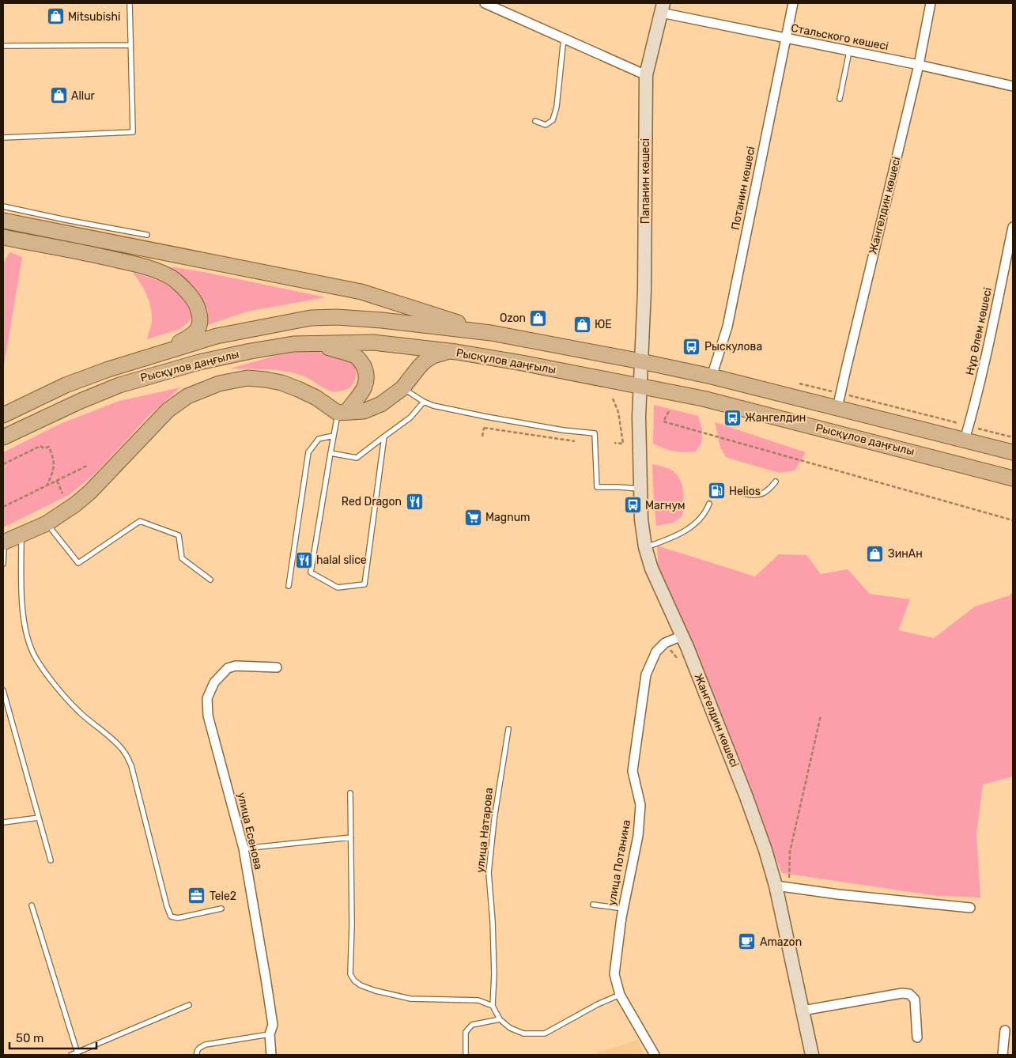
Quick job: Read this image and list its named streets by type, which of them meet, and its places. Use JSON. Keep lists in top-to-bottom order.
{
  "streets": {
    "main road": ["Папанин көшесі", "Жангелдин көшесі", "Рысқұлов даңғылы"],
    "street": [
      "Стальского көшесі",
      "Потанин көшесі",
      "Нұр Әлем көшесі",
      "улица Есенова",
      "улица Потанина"
    ],
    "lane": ["улица Натарова"]
  },
  "crossings": [
    ["Стальского көшесі", "Папанин көшесі"],
    ["Стальского көшесі", "Потанин көшесі"],
    ["Стальского көшесі", "Жангелдин көшесі"],
    ["Папанин көшесі", "Жангелдин көшесі"],
    ["Папанин көшесі", "Рысқұлов даңғылы"],
    ["Потанин көшесі", "Рысқұлов даңғылы"],
    ["Жангелдин көшесі", "Рысқұлов даңғылы"],
    ["Нұр Әлем көшесі", "Рысқұлов даңғылы"]
  ],
  "places": {
    "shop": [
      "Mitsubishi",
      "Allur",
      "Ozon",
      "ЮЕ",
      "ЗинАн"
    ],
    "bus stop": ["Рыскулова", "Жангелдин", "Магнум"],
    "fuel station": ["Helios"],
    "restaurant": ["Red Dragon", "halal slice"],
    "supermarket": ["Magnum"],
    "office": ["Tele2"],
    "cafe": ["Amazon"]
  },
  "scale_bar": "50 m"
}
